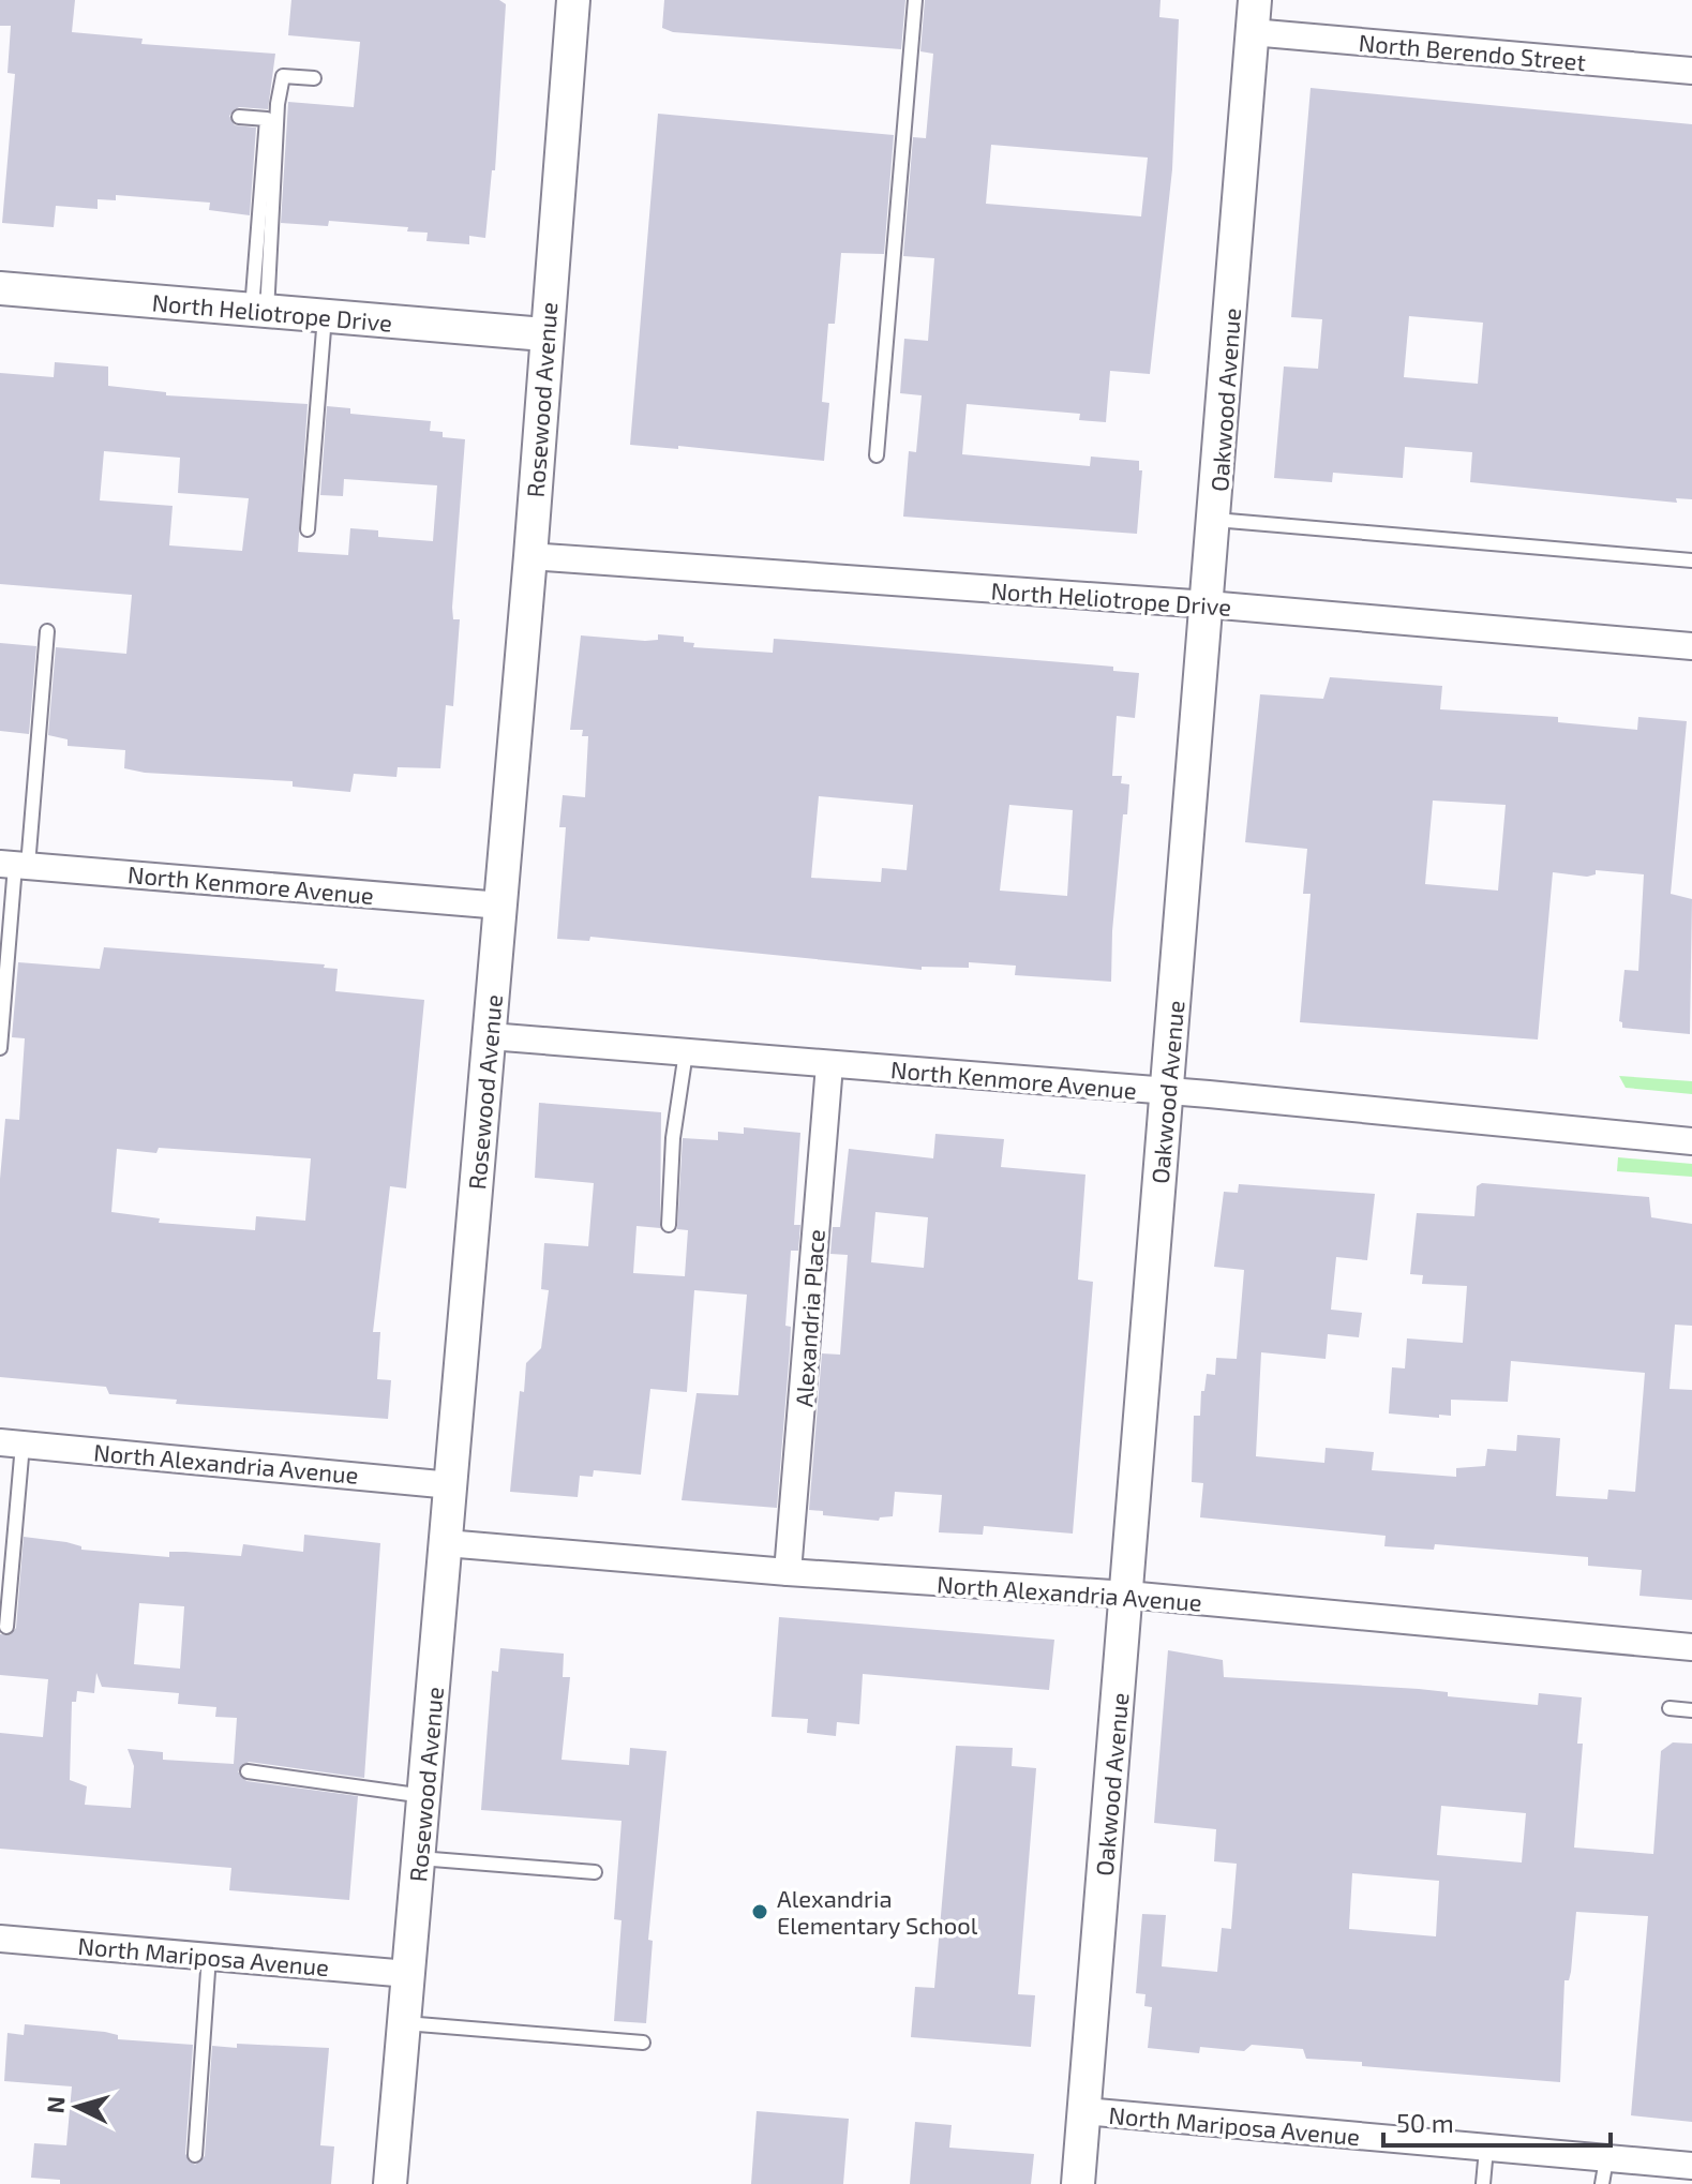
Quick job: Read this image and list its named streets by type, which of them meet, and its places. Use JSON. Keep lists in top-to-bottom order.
{
  "streets": {
    "street": [
      "North Berendo Street",
      "North Heliotrope Drive",
      "Rosewood Avenue",
      "Oakwood Avenue",
      "North Kenmore Avenue",
      "Alexandria Place",
      "North Alexandria Avenue",
      "North Mariposa Avenue"
    ]
  },
  "crossings": [
    ["North Berendo Street", "Oakwood Avenue"],
    ["North Heliotrope Drive", "Rosewood Avenue"],
    ["North Heliotrope Drive", "Oakwood Avenue"],
    ["Rosewood Avenue", "North Kenmore Avenue"],
    ["Rosewood Avenue", "North Alexandria Avenue"],
    ["Rosewood Avenue", "North Mariposa Avenue"],
    ["Oakwood Avenue", "North Kenmore Avenue"],
    ["Oakwood Avenue", "North Alexandria Avenue"],
    ["Oakwood Avenue", "North Mariposa Avenue"],
    ["North Kenmore Avenue", "Alexandria Place"],
    ["Alexandria Place", "North Alexandria Avenue"]
  ],
  "places": ["Alexandria Elementary School"],
  "scale_bar": "50 m",
  "north": "left"
}
